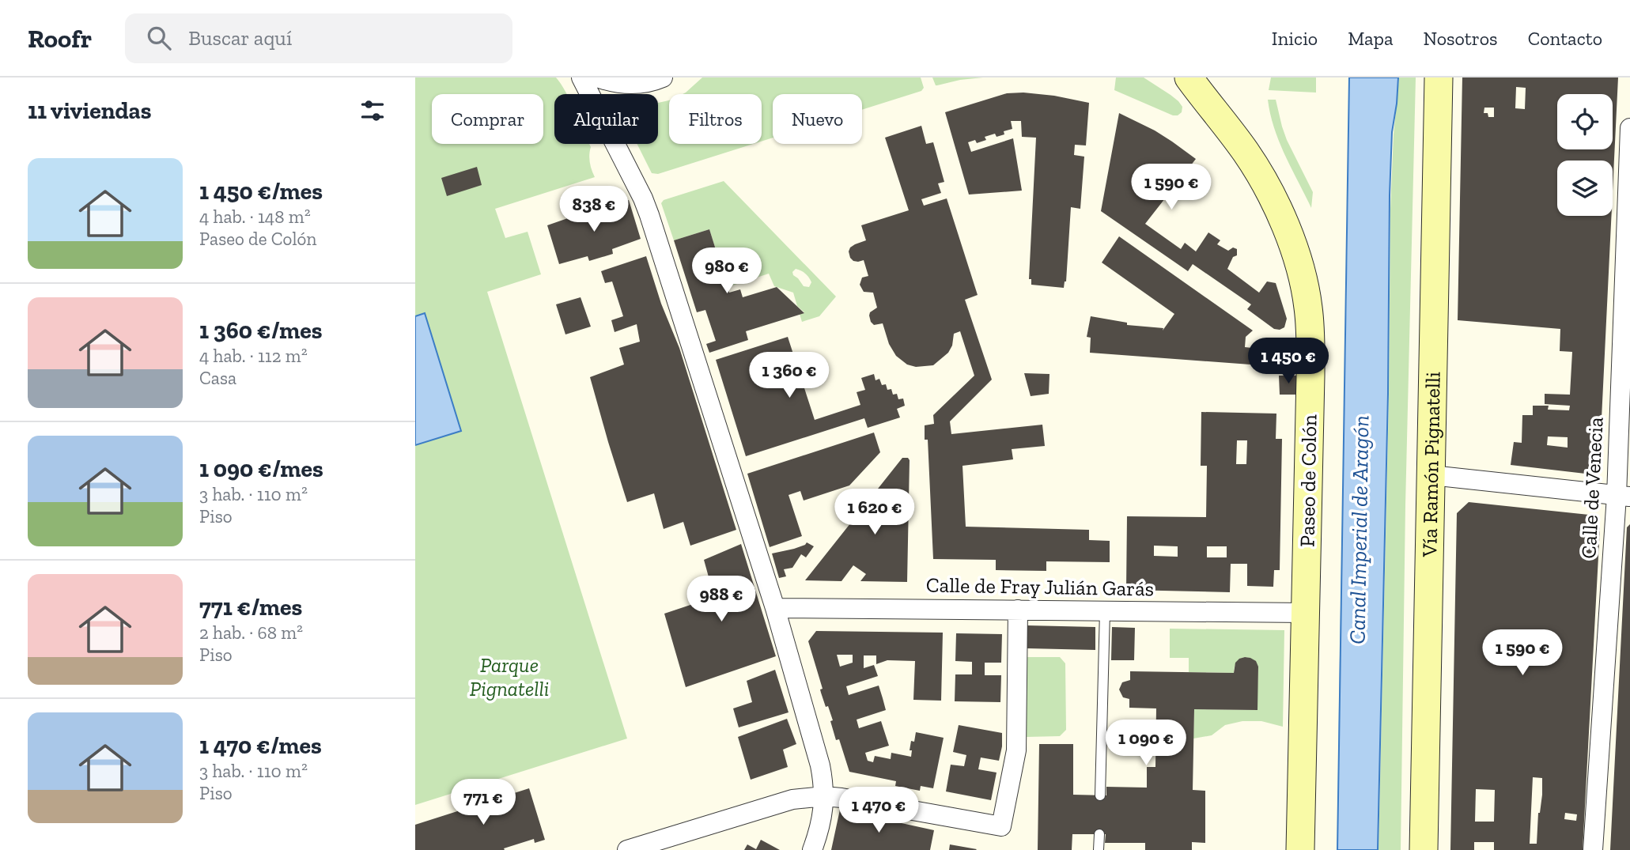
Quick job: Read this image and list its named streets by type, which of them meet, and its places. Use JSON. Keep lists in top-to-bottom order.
{
  "streets": {
    "main road": ["Vía Ramón Pignatelli", "Paseo de Colón"],
    "street": ["Calle de Venecia", "Calle de Fray Julián Garás"]
  },
  "crossings": [
    ["Paseo de Colón", "Calle de Fray Julián Garás"]
  ],
  "water": ["Canal Imperial de Aragón"],
  "parks": ["Parque Pignatelli"],
  "page": {
    "header": "Roofr",
    "search": "Buscar aquí",
    "nav": [
      "Inicio",
      "Mapa",
      "Nosotros",
      "Contacto"
    ],
    "heading": "11 viviendas",
    "chip": [
      "Comprar",
      "Alquilar",
      "Filtros",
      "Nuevo"
    ],
    "list": [
      {
        "name": "1 450 €/mes",
        "note": "4 hab. · 148 m² · Paseo de Colón"
      },
      {
        "name": "1 360 €/mes",
        "note": "4 hab. · 112 m² · Casa"
      },
      {
        "name": "1 090 €/mes",
        "note": "3 hab. · 110 m² · Piso"
      },
      {
        "name": "771 €/mes",
        "note": "2 hab. · 68 m² · Piso"
      },
      {
        "name": "1 470 €/mes",
        "note": "3 hab. · 110 m² · Piso"
      }
    ],
    "price": [
      "1 590 €",
      "838 €",
      "980 €",
      "1 450 €",
      "1 360 €",
      "1 620 €",
      "988 €",
      "1 590 €",
      "1 090 €",
      "771 €",
      "1 470 €"
    ]
  }
}
